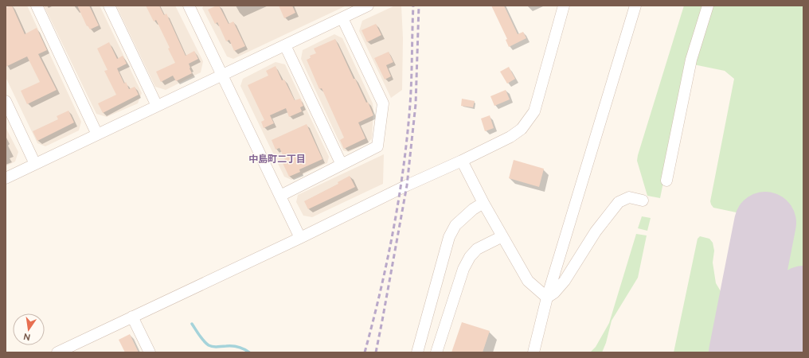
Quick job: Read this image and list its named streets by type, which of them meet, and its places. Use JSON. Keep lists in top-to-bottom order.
{
  "districts": ["中島町二丁目"],
  "north": "bottom"
}
